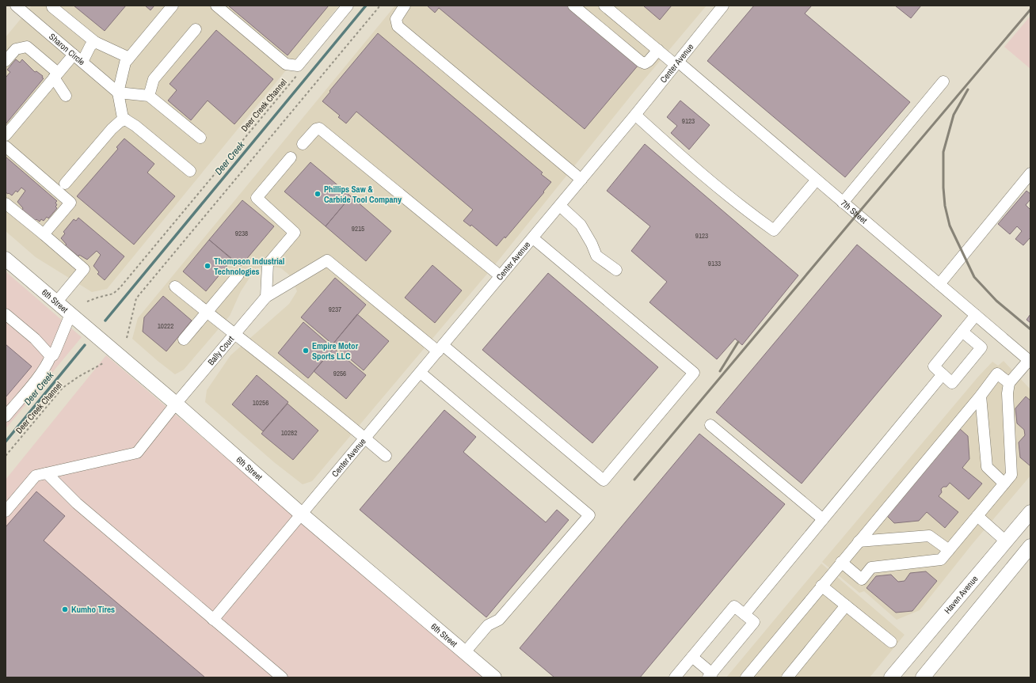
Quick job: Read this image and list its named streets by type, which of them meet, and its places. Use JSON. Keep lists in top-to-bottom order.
{
  "streets": {
    "main road": ["6th Street", "Haven Avenue"],
    "street": [
      "Sharon Circle",
      "Center Avenue",
      "7th Street",
      "Bally Court"
    ],
    "path": ["Deer Creek Channel"]
  },
  "crossings": [
    ["Center Avenue", "7th Street"],
    ["Center Avenue", "6th Street"],
    ["Center Avenue", "Bally Court"],
    ["6th Street", "Bally Court"]
  ],
  "water": ["Deer Creek"],
  "places": [
    "Phillips Saw & Carbide Tool Company",
    "Thompson Industrial Technologies",
    "Empire Motor Sports LLC",
    "Kumho Tires"
  ],
  "house_numbers": [
    "9123",
    "9215",
    "9238",
    "9123",
    "9133",
    "9237",
    "10222",
    "9256",
    "10256",
    "10282"
  ]
}
